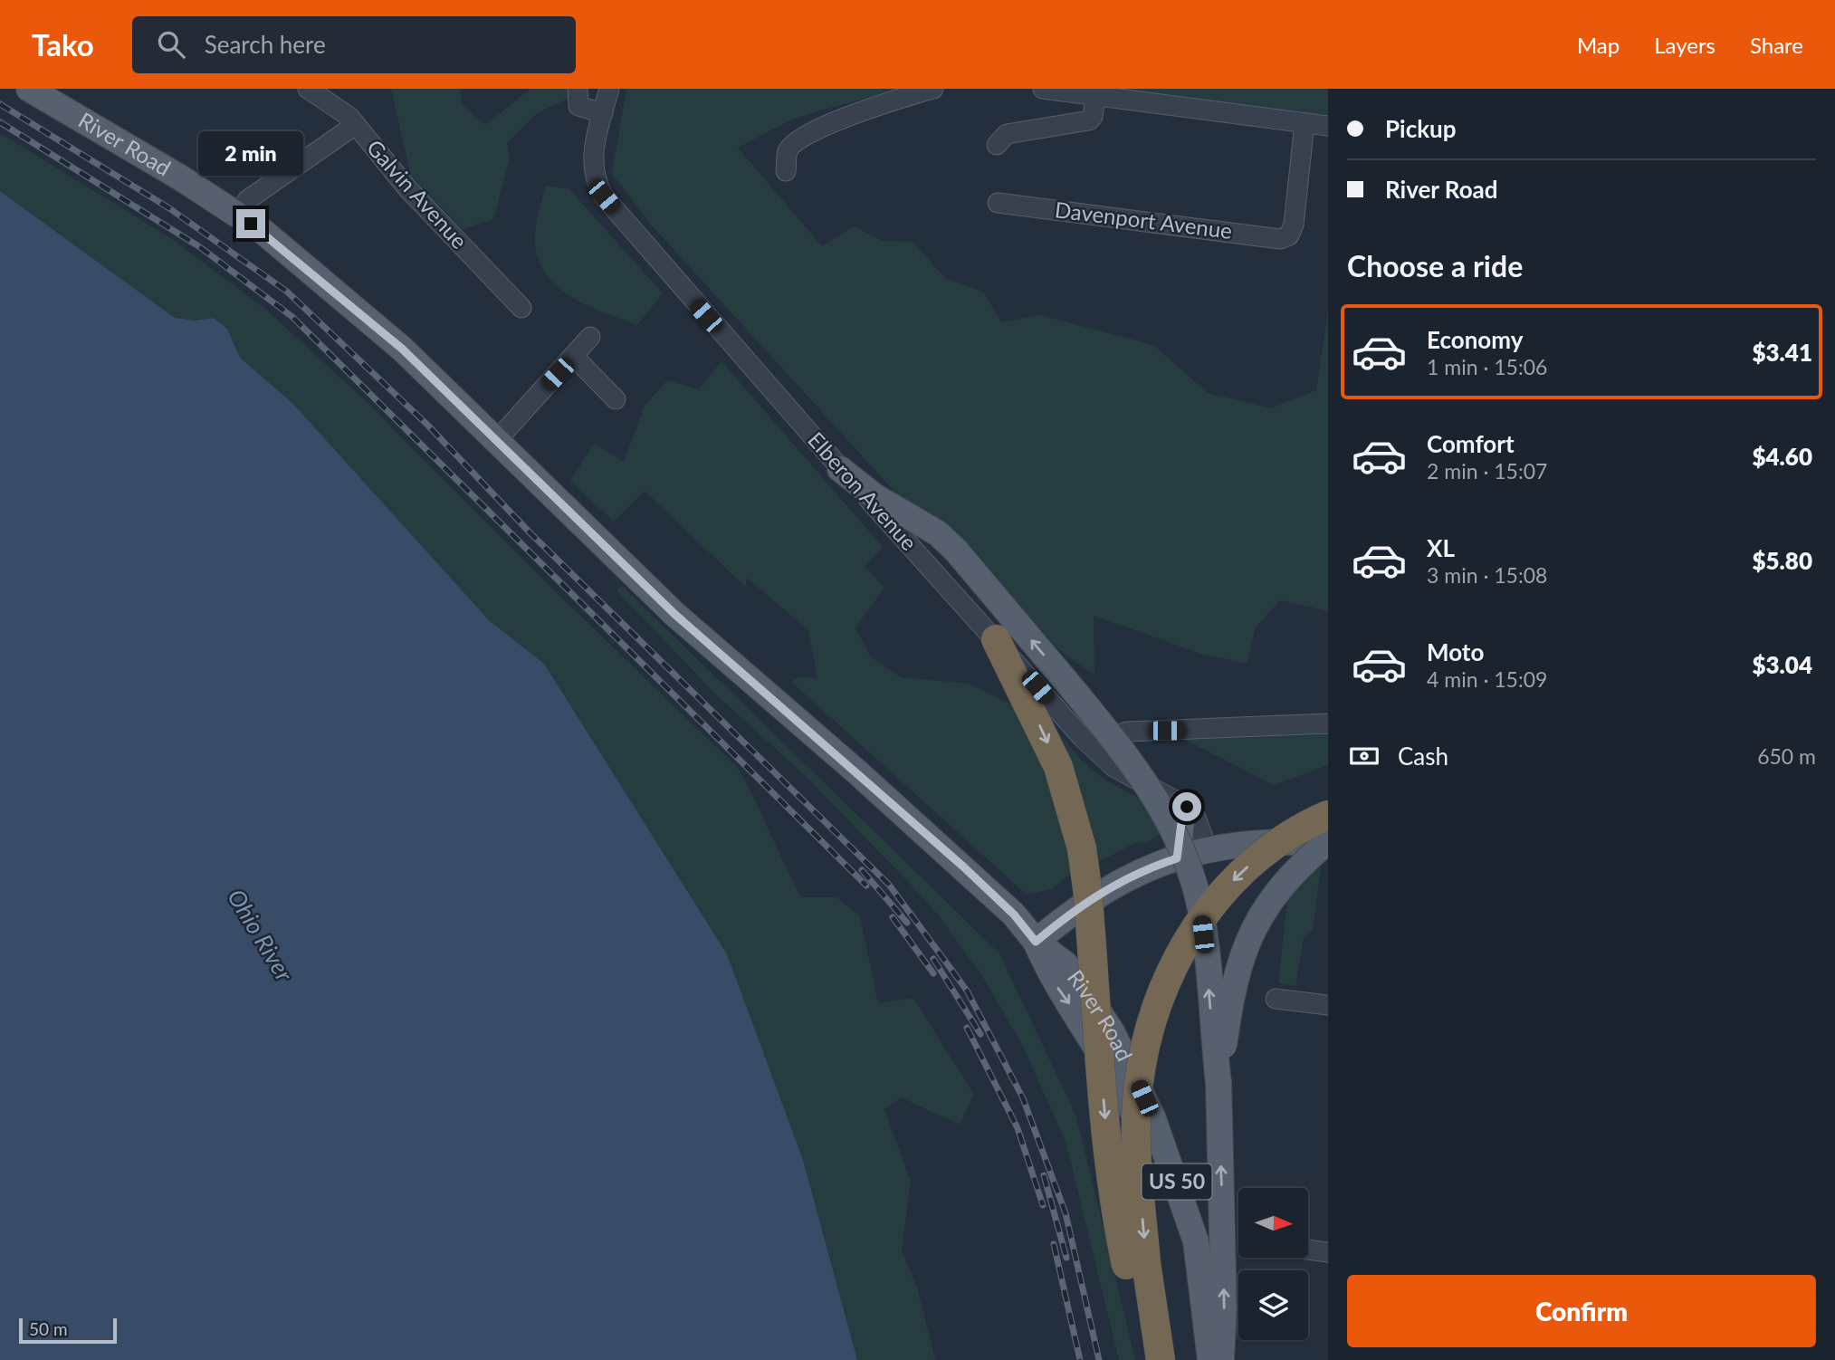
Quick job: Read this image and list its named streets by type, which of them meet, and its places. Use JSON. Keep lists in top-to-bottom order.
{
  "streets": {
    "main road": ["River Road", "US 50"],
    "street": ["Galvin Avenue", "Davenport Avenue", "Elberon Avenue"]
  },
  "water": ["Ohio River"],
  "scale_bar": "50 m",
  "north": "right",
  "page": {
    "header": "Tako",
    "search": "Search here",
    "nav": ["Map", "Layers", "Share"],
    "banner": ["Pickup", "River Road"],
    "bubble": "2 min",
    "heading": "Choose a ride",
    "list": [
      {
        "name": "Economy",
        "note": "1 min · 15:06",
        "value": "$3.41"
      },
      {
        "name": "Comfort",
        "note": "2 min · 15:07",
        "value": "$4.60"
      },
      {
        "name": "XL",
        "note": "3 min · 15:08",
        "value": "$5.80"
      },
      {
        "name": "Moto",
        "note": "4 min · 15:09",
        "value": "$3.04"
      }
    ],
    "pay": ["Cash", "650 m"],
    "buttons": "Confirm",
    "scale": "50 m"
  }
}
